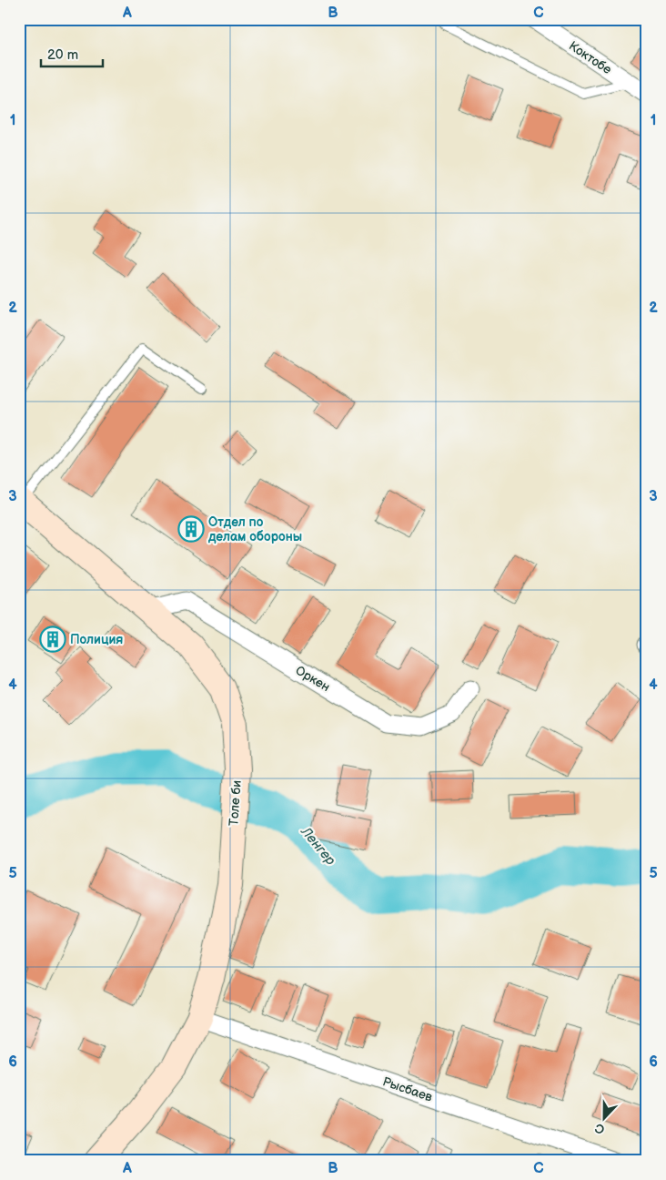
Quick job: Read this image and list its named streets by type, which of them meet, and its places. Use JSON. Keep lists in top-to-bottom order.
{
  "streets": {
    "main road": ["Толе би"],
    "street": ["Коктобе", "Оркен", "Рысбаев"]
  },
  "crossings": [
    ["Оркен", "Толе би"],
    ["Толе би", "Рысбаев"]
  ],
  "water": ["Ленгер"],
  "places": {
    "building": ["Отдел по делам обороны", "Полиция"]
  },
  "scale_bar": "20 m",
  "north": "bottom",
  "grid": {
    "columns": ["A", "B", "C"],
    "rows": [
      "1",
      "2",
      "3",
      "4",
      "5",
      "6"
    ]
  }
}
